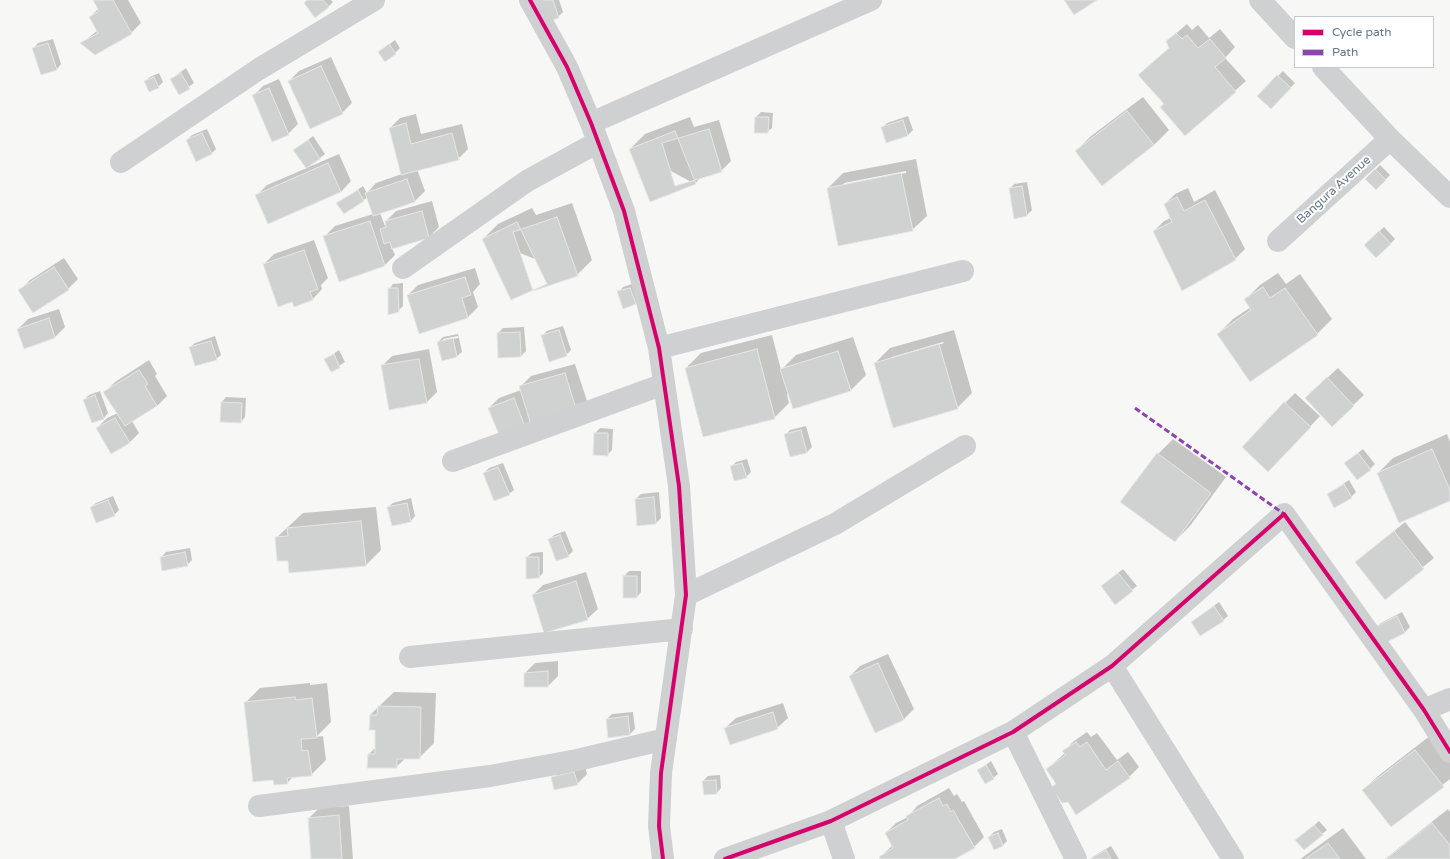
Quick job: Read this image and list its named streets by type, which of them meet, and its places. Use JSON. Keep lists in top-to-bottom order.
{
  "streets": {
    "street": ["Bangura Avenue"]
  },
  "legend": ["Cycle path", "Path"]
}
